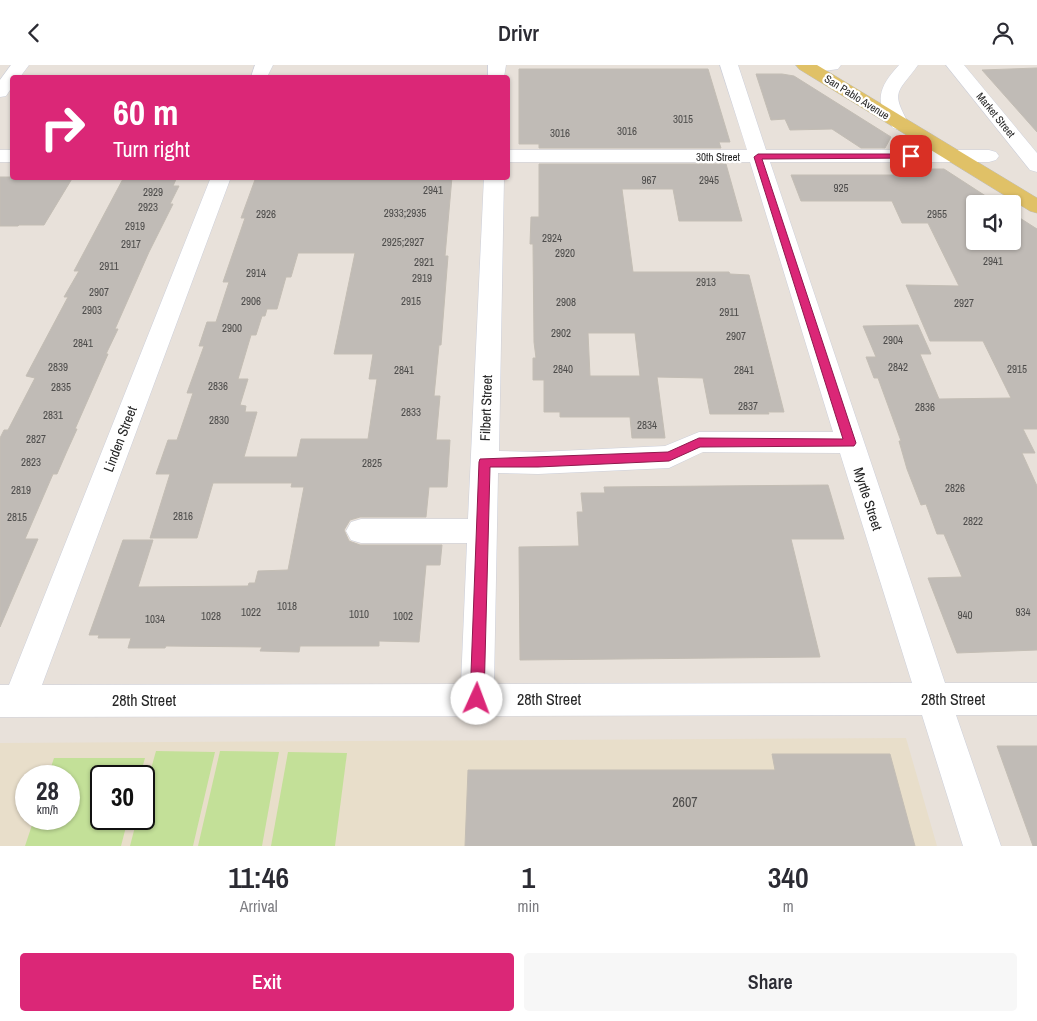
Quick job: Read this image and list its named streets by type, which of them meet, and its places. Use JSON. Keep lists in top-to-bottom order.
{
  "streets": {
    "main road": ["San Pablo Avenue"],
    "street": [
      "Market Street",
      "30th Street",
      "Filbert Street",
      "Linden Street",
      "Myrtle Street",
      "28th Street"
    ]
  },
  "crossings": [
    ["San Pablo Avenue", "30th Street"],
    ["30th Street", "Myrtle Street"],
    ["Filbert Street", "28th Street"],
    ["Linden Street", "28th Street"],
    ["Myrtle Street", "28th Street"]
  ],
  "house_numbers": [
    "3015",
    "3016",
    "3016",
    "967",
    "2945",
    "925",
    "2941",
    "2929",
    "2923",
    "2933;2935",
    "2926",
    "2955",
    "2919",
    "2924",
    "2925;2927",
    "2917",
    "2920",
    "2941",
    "2921",
    "2911",
    "2914",
    "2919",
    "2913",
    "2907",
    "2906",
    "2915",
    "2908",
    "2927",
    "2903",
    "2911",
    "2900",
    "2902",
    "2907",
    "2904",
    "2841",
    "2839",
    "2842",
    "2840",
    "2915",
    "2841",
    "2841",
    "2836",
    "2835",
    "2837",
    "2836",
    "2833",
    "2831",
    "2830",
    "2834",
    "2827",
    "2823",
    "2825",
    "2826",
    "2819",
    "2816",
    "2815",
    "2822",
    "1018",
    "1022",
    "934",
    "1010",
    "940",
    "1028",
    "1002",
    "1034",
    "2607"
  ],
  "page": {
    "header": "Drivr",
    "turn": ["60 m", "Turn right"],
    "speed": "28 km/h",
    "limit": "30",
    "eta": [
      "11:46",
      "Arrival",
      "1",
      "min",
      "340",
      "m"
    ],
    "buttons": ["Exit", "Share"]
  }
}
